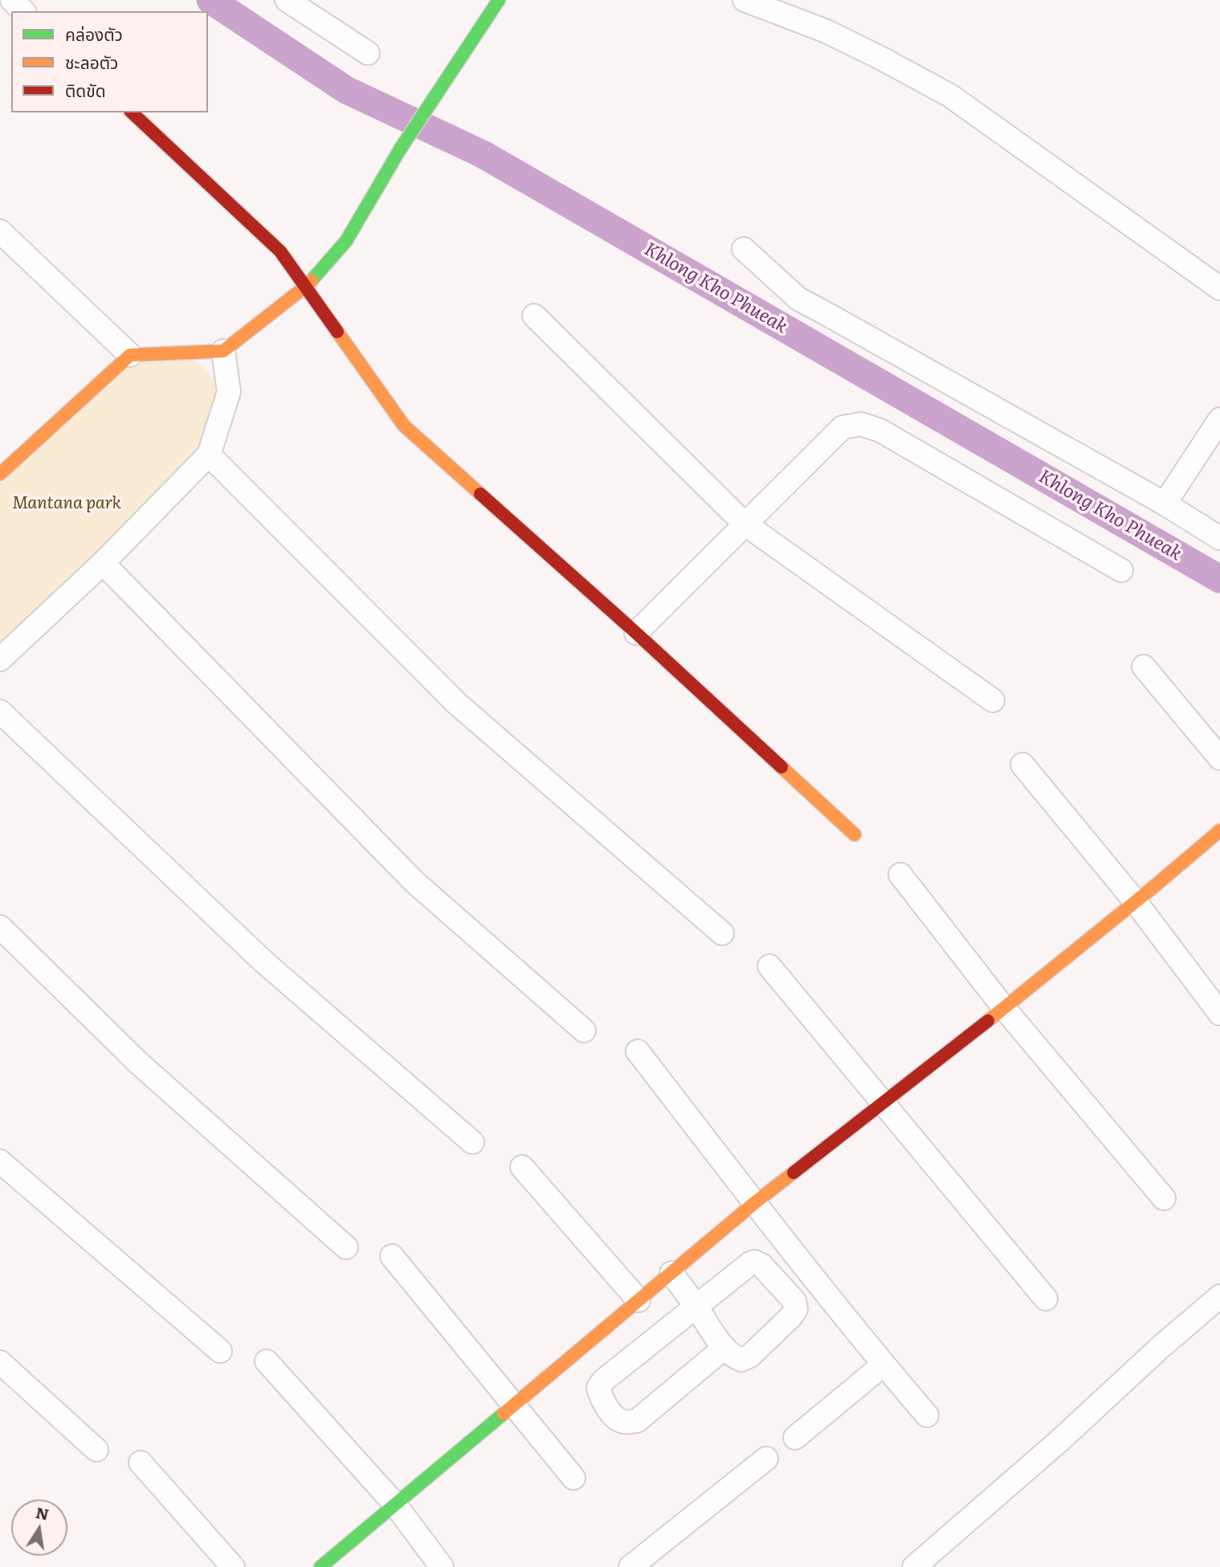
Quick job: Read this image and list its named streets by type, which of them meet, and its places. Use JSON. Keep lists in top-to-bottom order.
{
  "water": ["Khlong Kho Phueak"],
  "parks": ["Mantana park"],
  "legend": ["คล่องตัว", "ชะลอตัว", "ติดขัด"],
  "north": "top"
}
